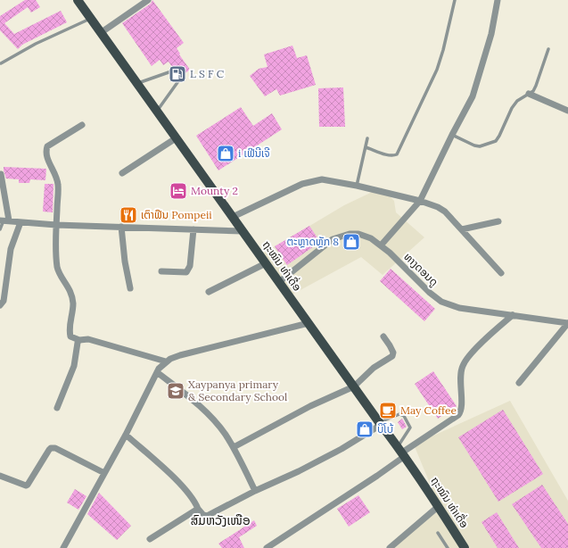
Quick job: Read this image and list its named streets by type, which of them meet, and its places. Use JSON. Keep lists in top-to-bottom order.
{
  "streets": {
    "main road": ["ຖະໝົນ ທ່າເດື່ອ"],
    "street": ["ທາງດອນດູ"]
  },
  "crossings": [
    ["ຖະໝົນ ທ່າເດື່ອ", "ທາງດອນດູ"]
  ],
  "districts": ["ສົມຫວັງເໜືອ"],
  "places": {
    "fuel station": ["L S F C"],
    "shop": ["i ເຟີນີເຈີ", "ຕະຫຼາດຫຼັກ 8", "ບິໂບ້"],
    "hotel": ["Mounty 2"],
    "restaurant": ["ເຕົາຟືນ Pompeii"],
    "school or university": ["Xaypanya primary & Secondary School"],
    "cafe": ["May Coffee"]
  }
}
